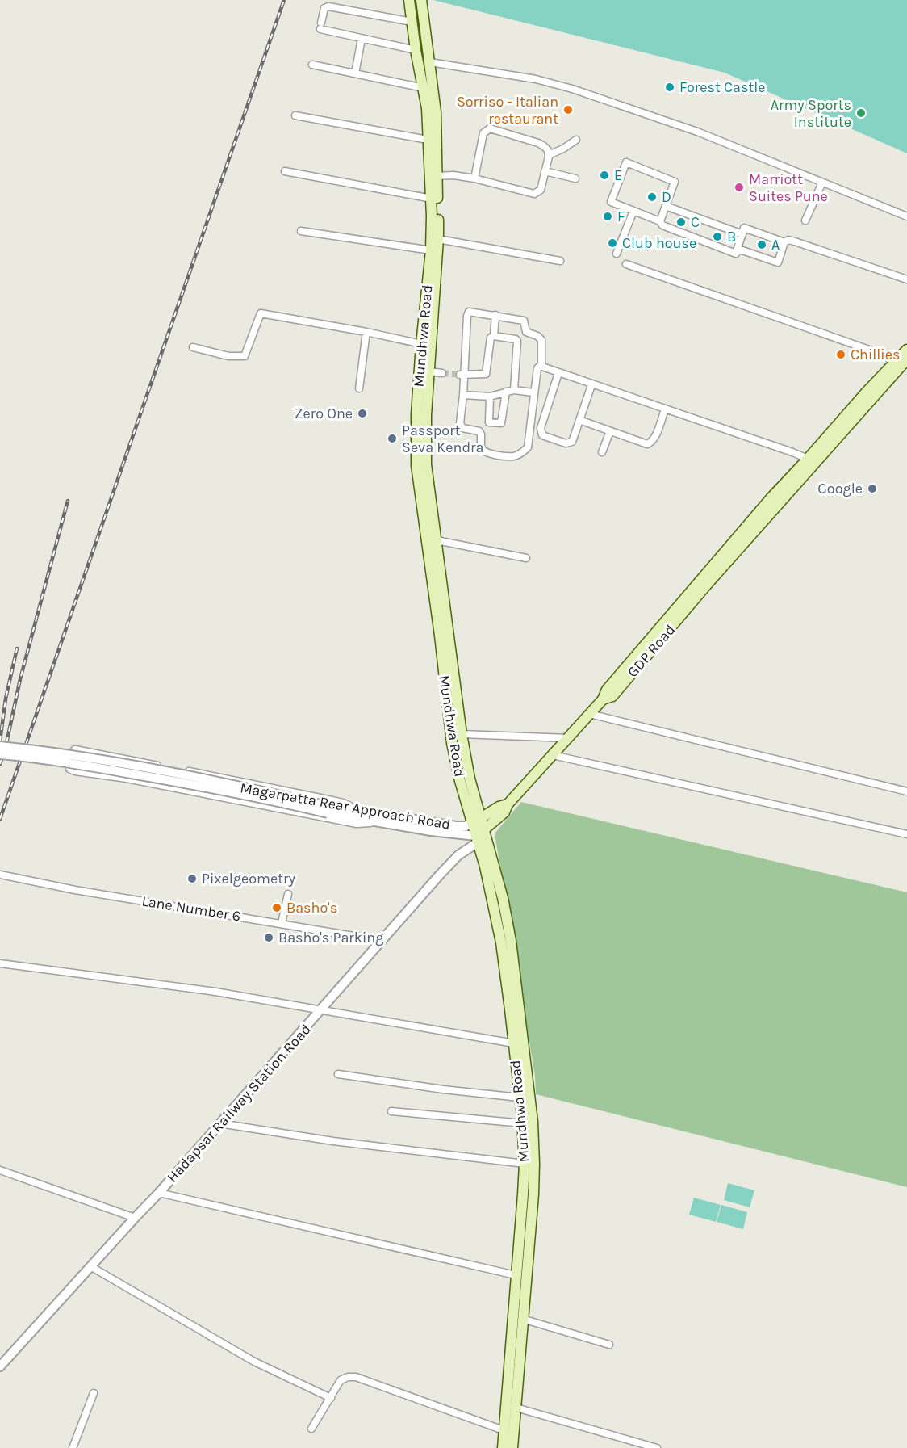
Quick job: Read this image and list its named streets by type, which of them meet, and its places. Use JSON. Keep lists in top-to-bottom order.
{
  "streets": {
    "main road": ["Mundhwa Road", "GDP Road", "Magarpatta Rear Approach Road"],
    "street": ["Lane Number 6", "Hadapsar Railway Station Road"]
  },
  "crossings": [
    ["Mundhwa Road", "Magarpatta Rear Approach Road"],
    ["Mundhwa Road", "Hadapsar Railway Station Road"],
    ["GDP Road", "Magarpatta Rear Approach Road"],
    ["Magarpatta Rear Approach Road", "Hadapsar Railway Station Road"],
    ["Lane Number 6", "Hadapsar Railway Station Road"]
  ],
  "places": [
    "Forest Castle",
    "Sorriso - Italian restaurant",
    "Army Sports Institute",
    "E",
    "Marriott Suites Pune",
    "D",
    "F",
    "C",
    "B",
    "Club house",
    "A",
    "Chillies",
    "Zero One",
    "Passport Seva Kendra",
    "Google",
    "Pixelgeometry",
    "Basho's",
    "Basho's Parking"
  ]
}
